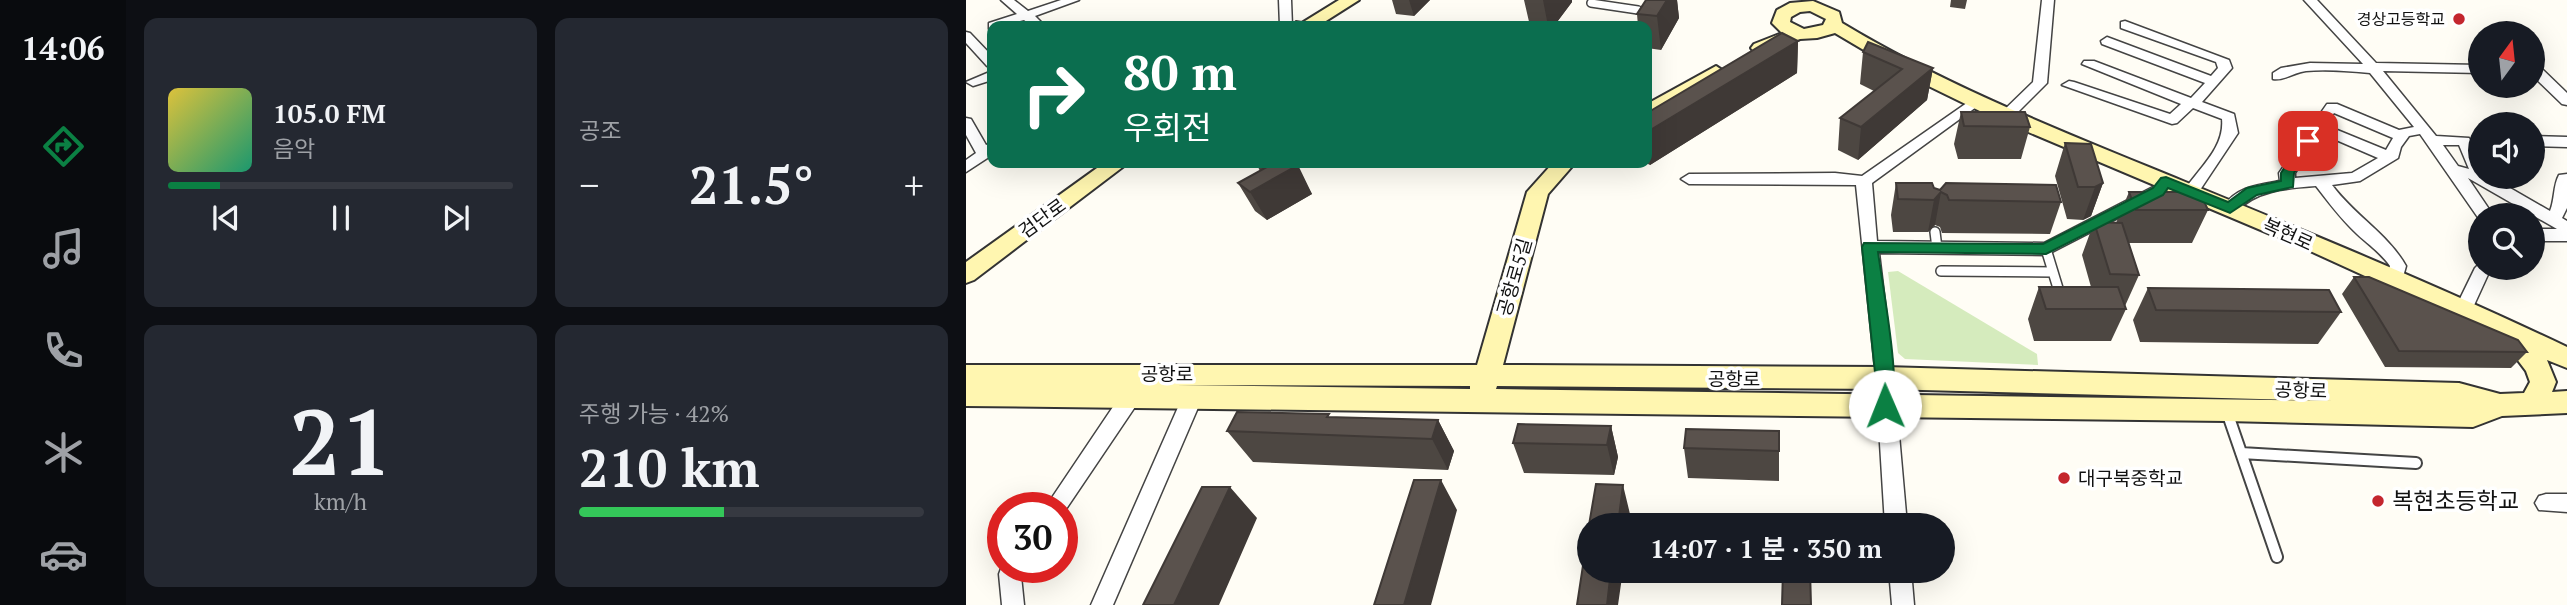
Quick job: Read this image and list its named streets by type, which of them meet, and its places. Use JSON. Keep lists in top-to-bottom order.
{
  "streets": {
    "main road": [
      "검단로",
      "복현로",
      "공항로5길",
      "공항로"
    ]
  },
  "crossings": [
    ["공항로5길", "공항로"]
  ],
  "places": ["경상고등학교", "대구북중학교", "복현초등학교"],
  "north": "top",
  "page": {
    "tabs": "14:06",
    "tile": [
      "공조",
      ["21", "km/h"],
      ["주행 가능 · 42%", "210 km"]
    ],
    "turn": ["80 m", "우회전"],
    "song": ["105.0 FM", "음악"],
    "heat": ["−", "21.5°", "+"],
    "limit": "30",
    "trip": "14:07 · 1 분 · 350 m"
  }
}
